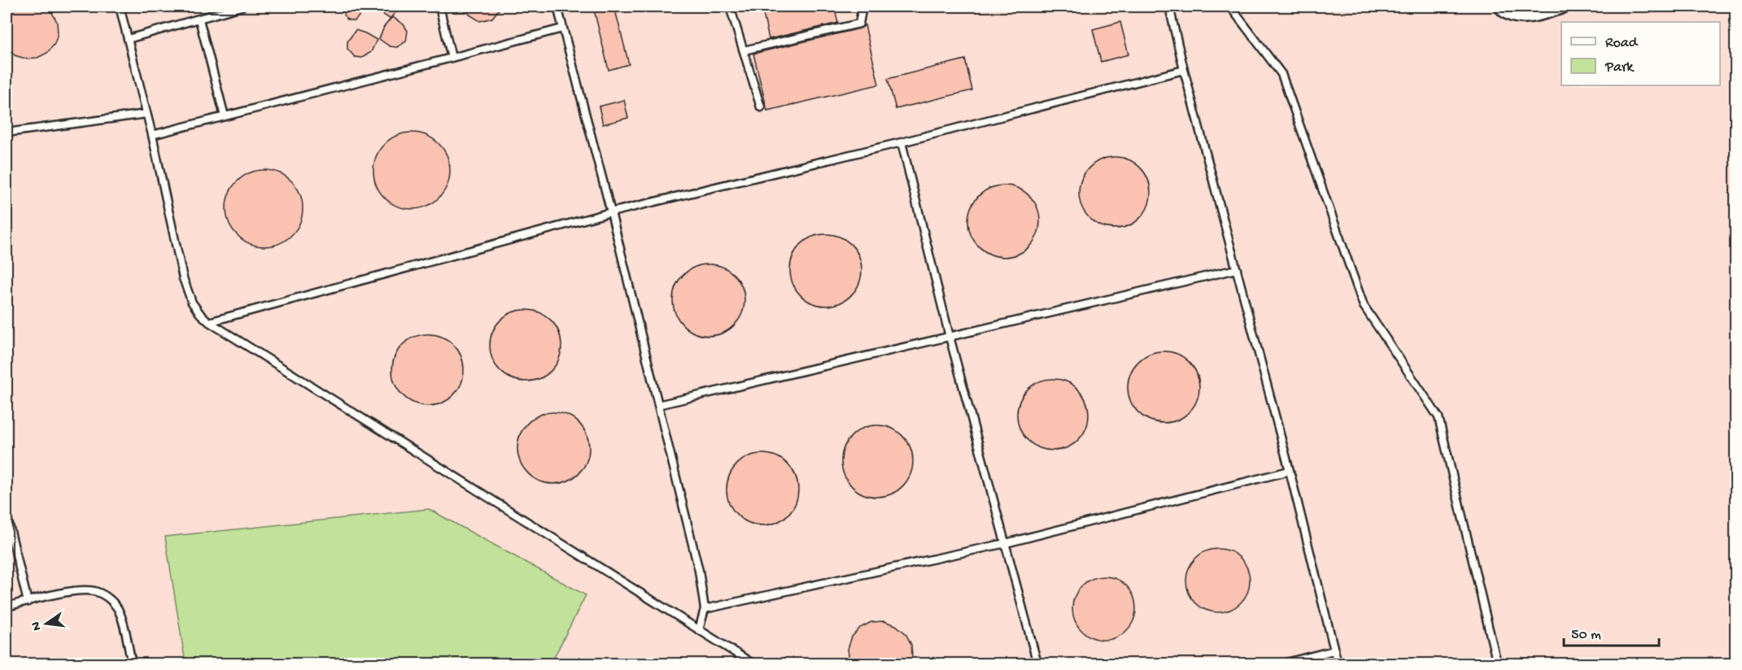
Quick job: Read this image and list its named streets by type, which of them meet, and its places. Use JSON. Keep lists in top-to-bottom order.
{
  "legend": ["Road", "Park"],
  "scale_bar": "50 m",
  "north": "left"
}
